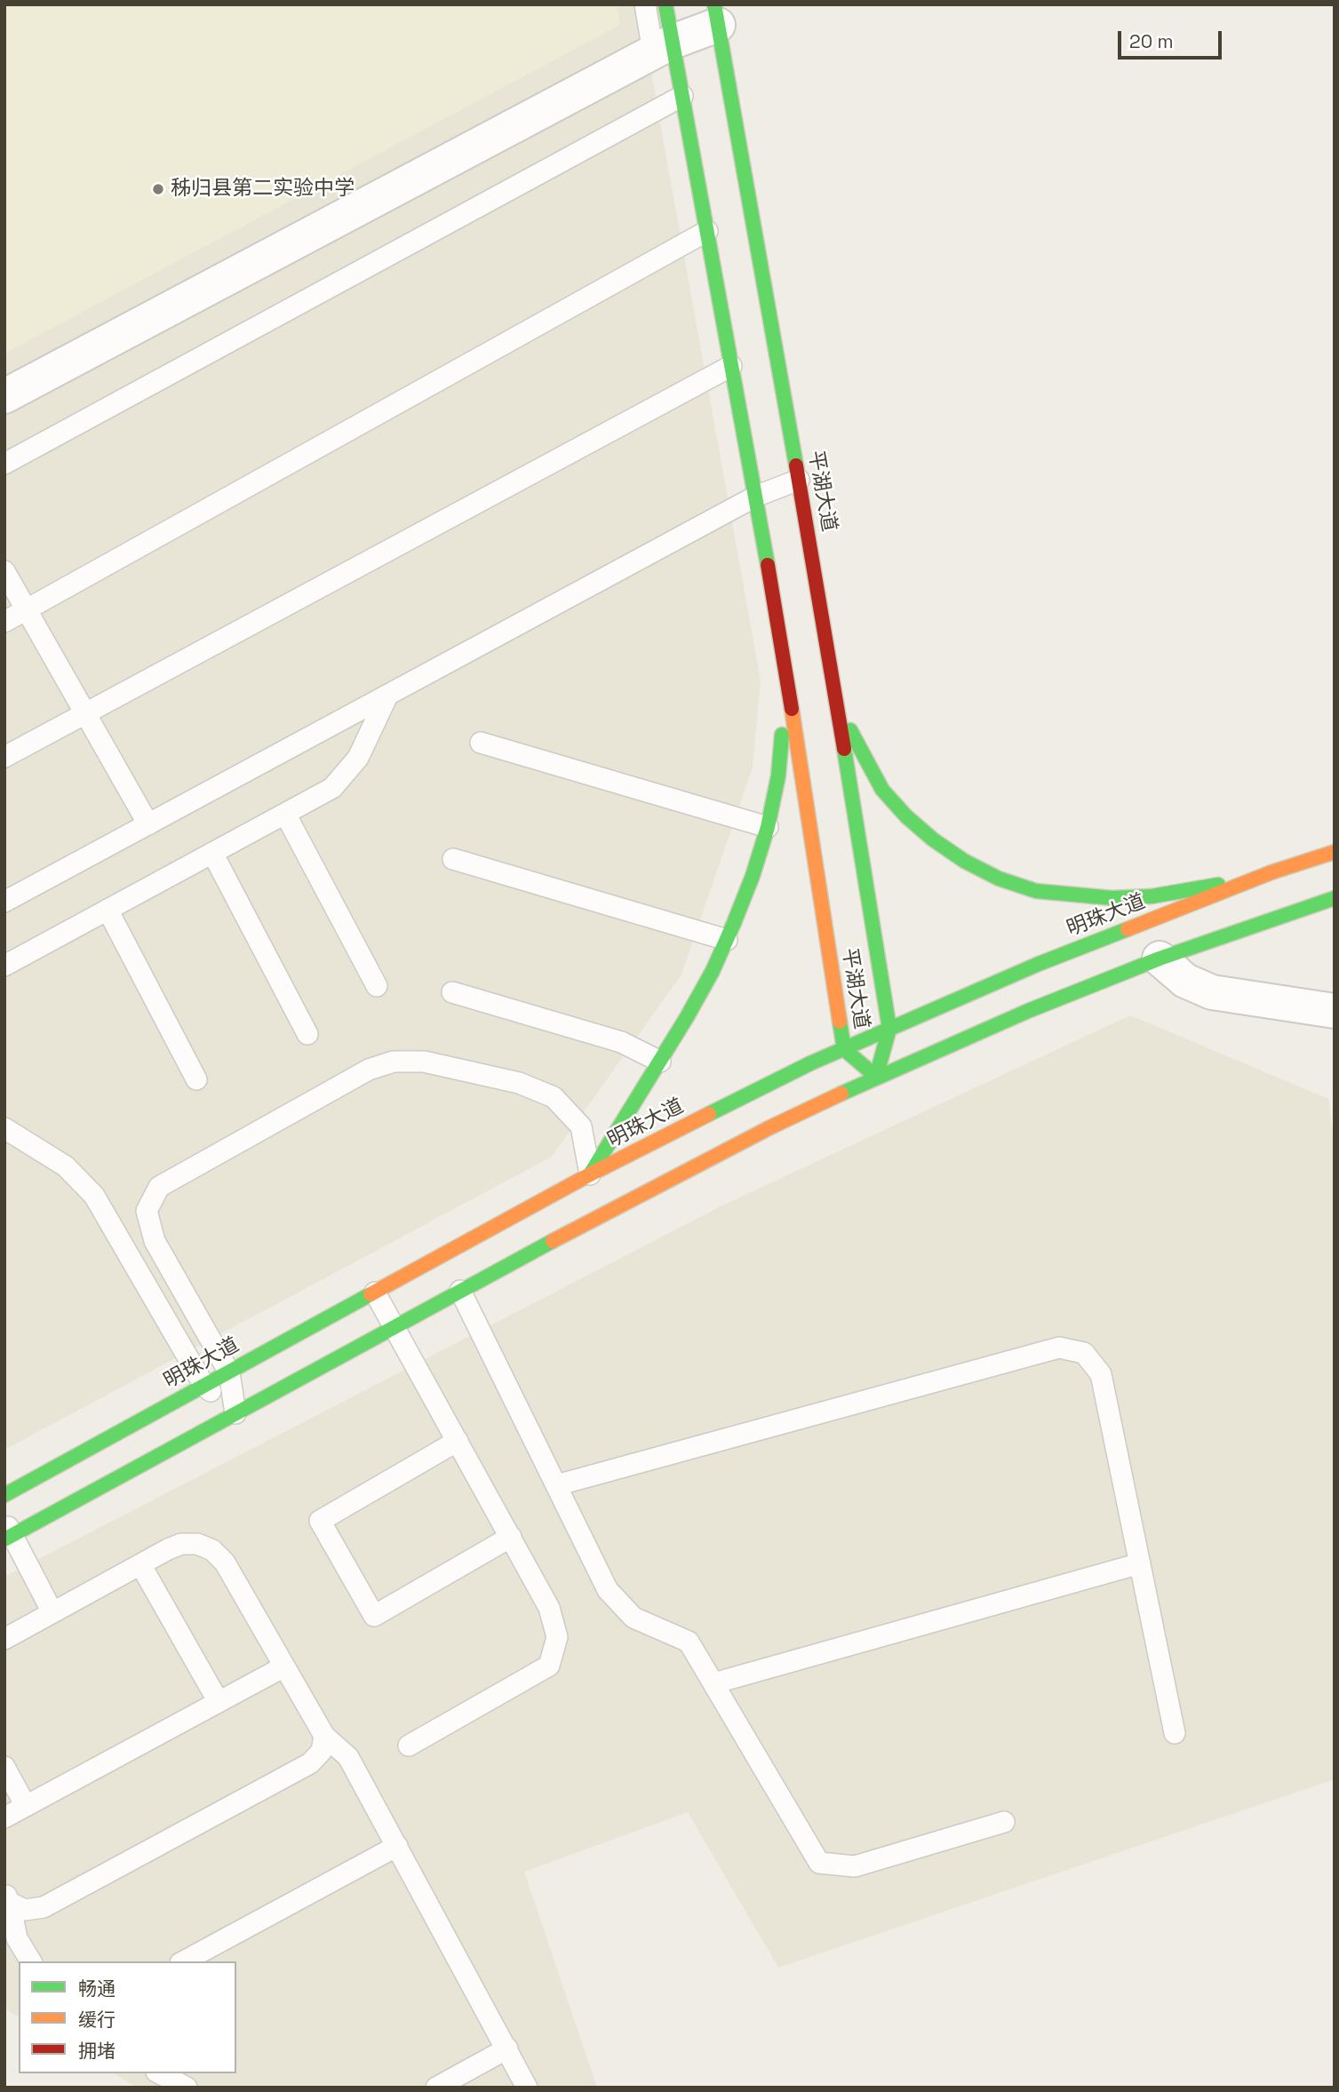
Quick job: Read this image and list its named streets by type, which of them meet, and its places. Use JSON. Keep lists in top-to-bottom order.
{
  "streets": {
    "main road": ["平湖大道", "明珠大道"]
  },
  "crossings": [
    ["平湖大道", "明珠大道"]
  ],
  "places": ["秭归县第二实验中学"],
  "legend": ["畅通", "缓行", "拥堵"],
  "scale_bar": "20 m"
}
